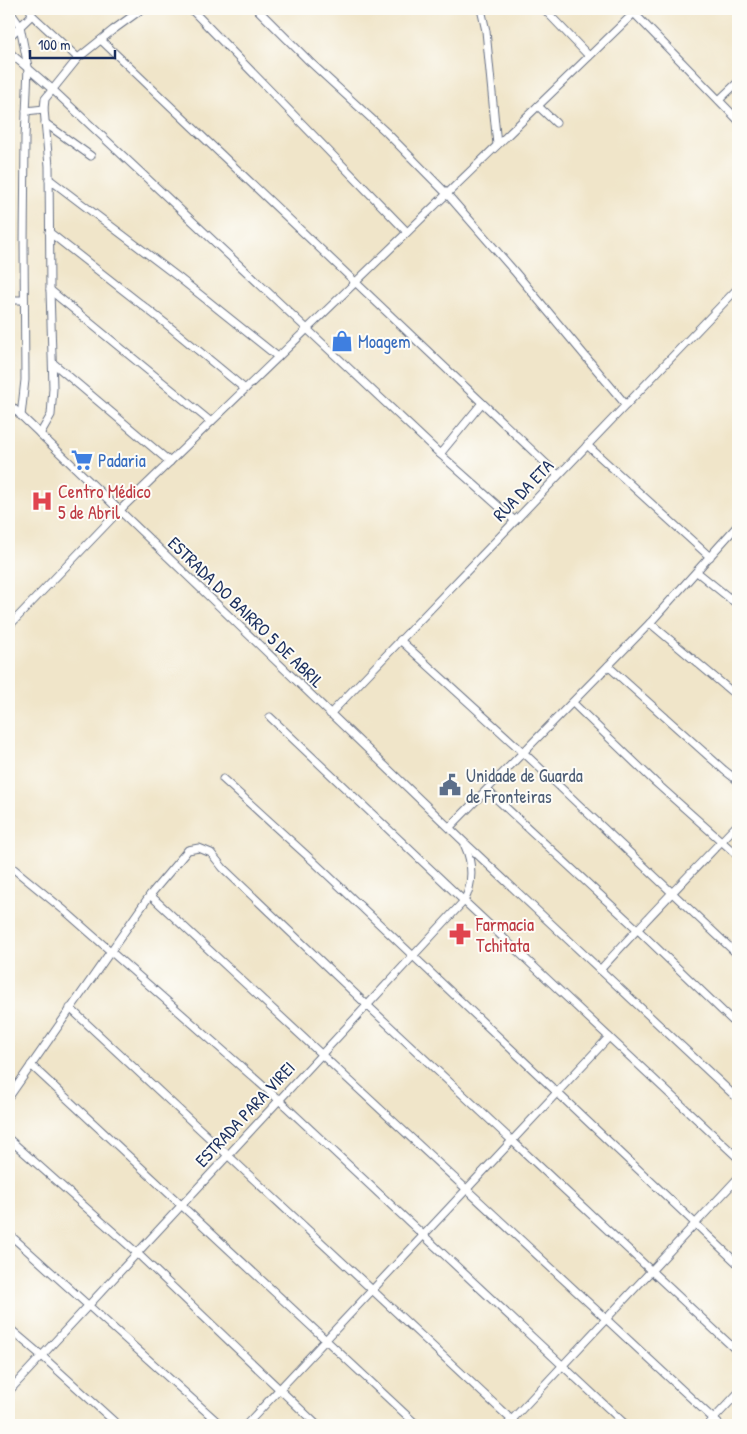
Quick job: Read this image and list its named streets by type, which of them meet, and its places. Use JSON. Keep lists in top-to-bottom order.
{
  "streets": {
    "street": ["RUA DA ETA", "ESTRADA DO BAIRRO 5 DE ABRIL", "ESTRADA PARA VIREI"]
  },
  "crossings": [
    ["RUA DA ETA", "ESTRADA DO BAIRRO 5 DE ABRIL"],
    ["ESTRADA DO BAIRRO 5 DE ABRIL", "ESTRADA PARA VIREI"]
  ],
  "places": {
    "shop": ["Moagem"],
    "supermarket": ["Padaria"],
    "hospital": ["Centro Médico 5 de Abril"],
    "public building": ["Unidade de Guarda de Fronteiras"],
    "pharmacy": ["Farmacia Tchitata"]
  },
  "scale_bar": "100 m"
}
